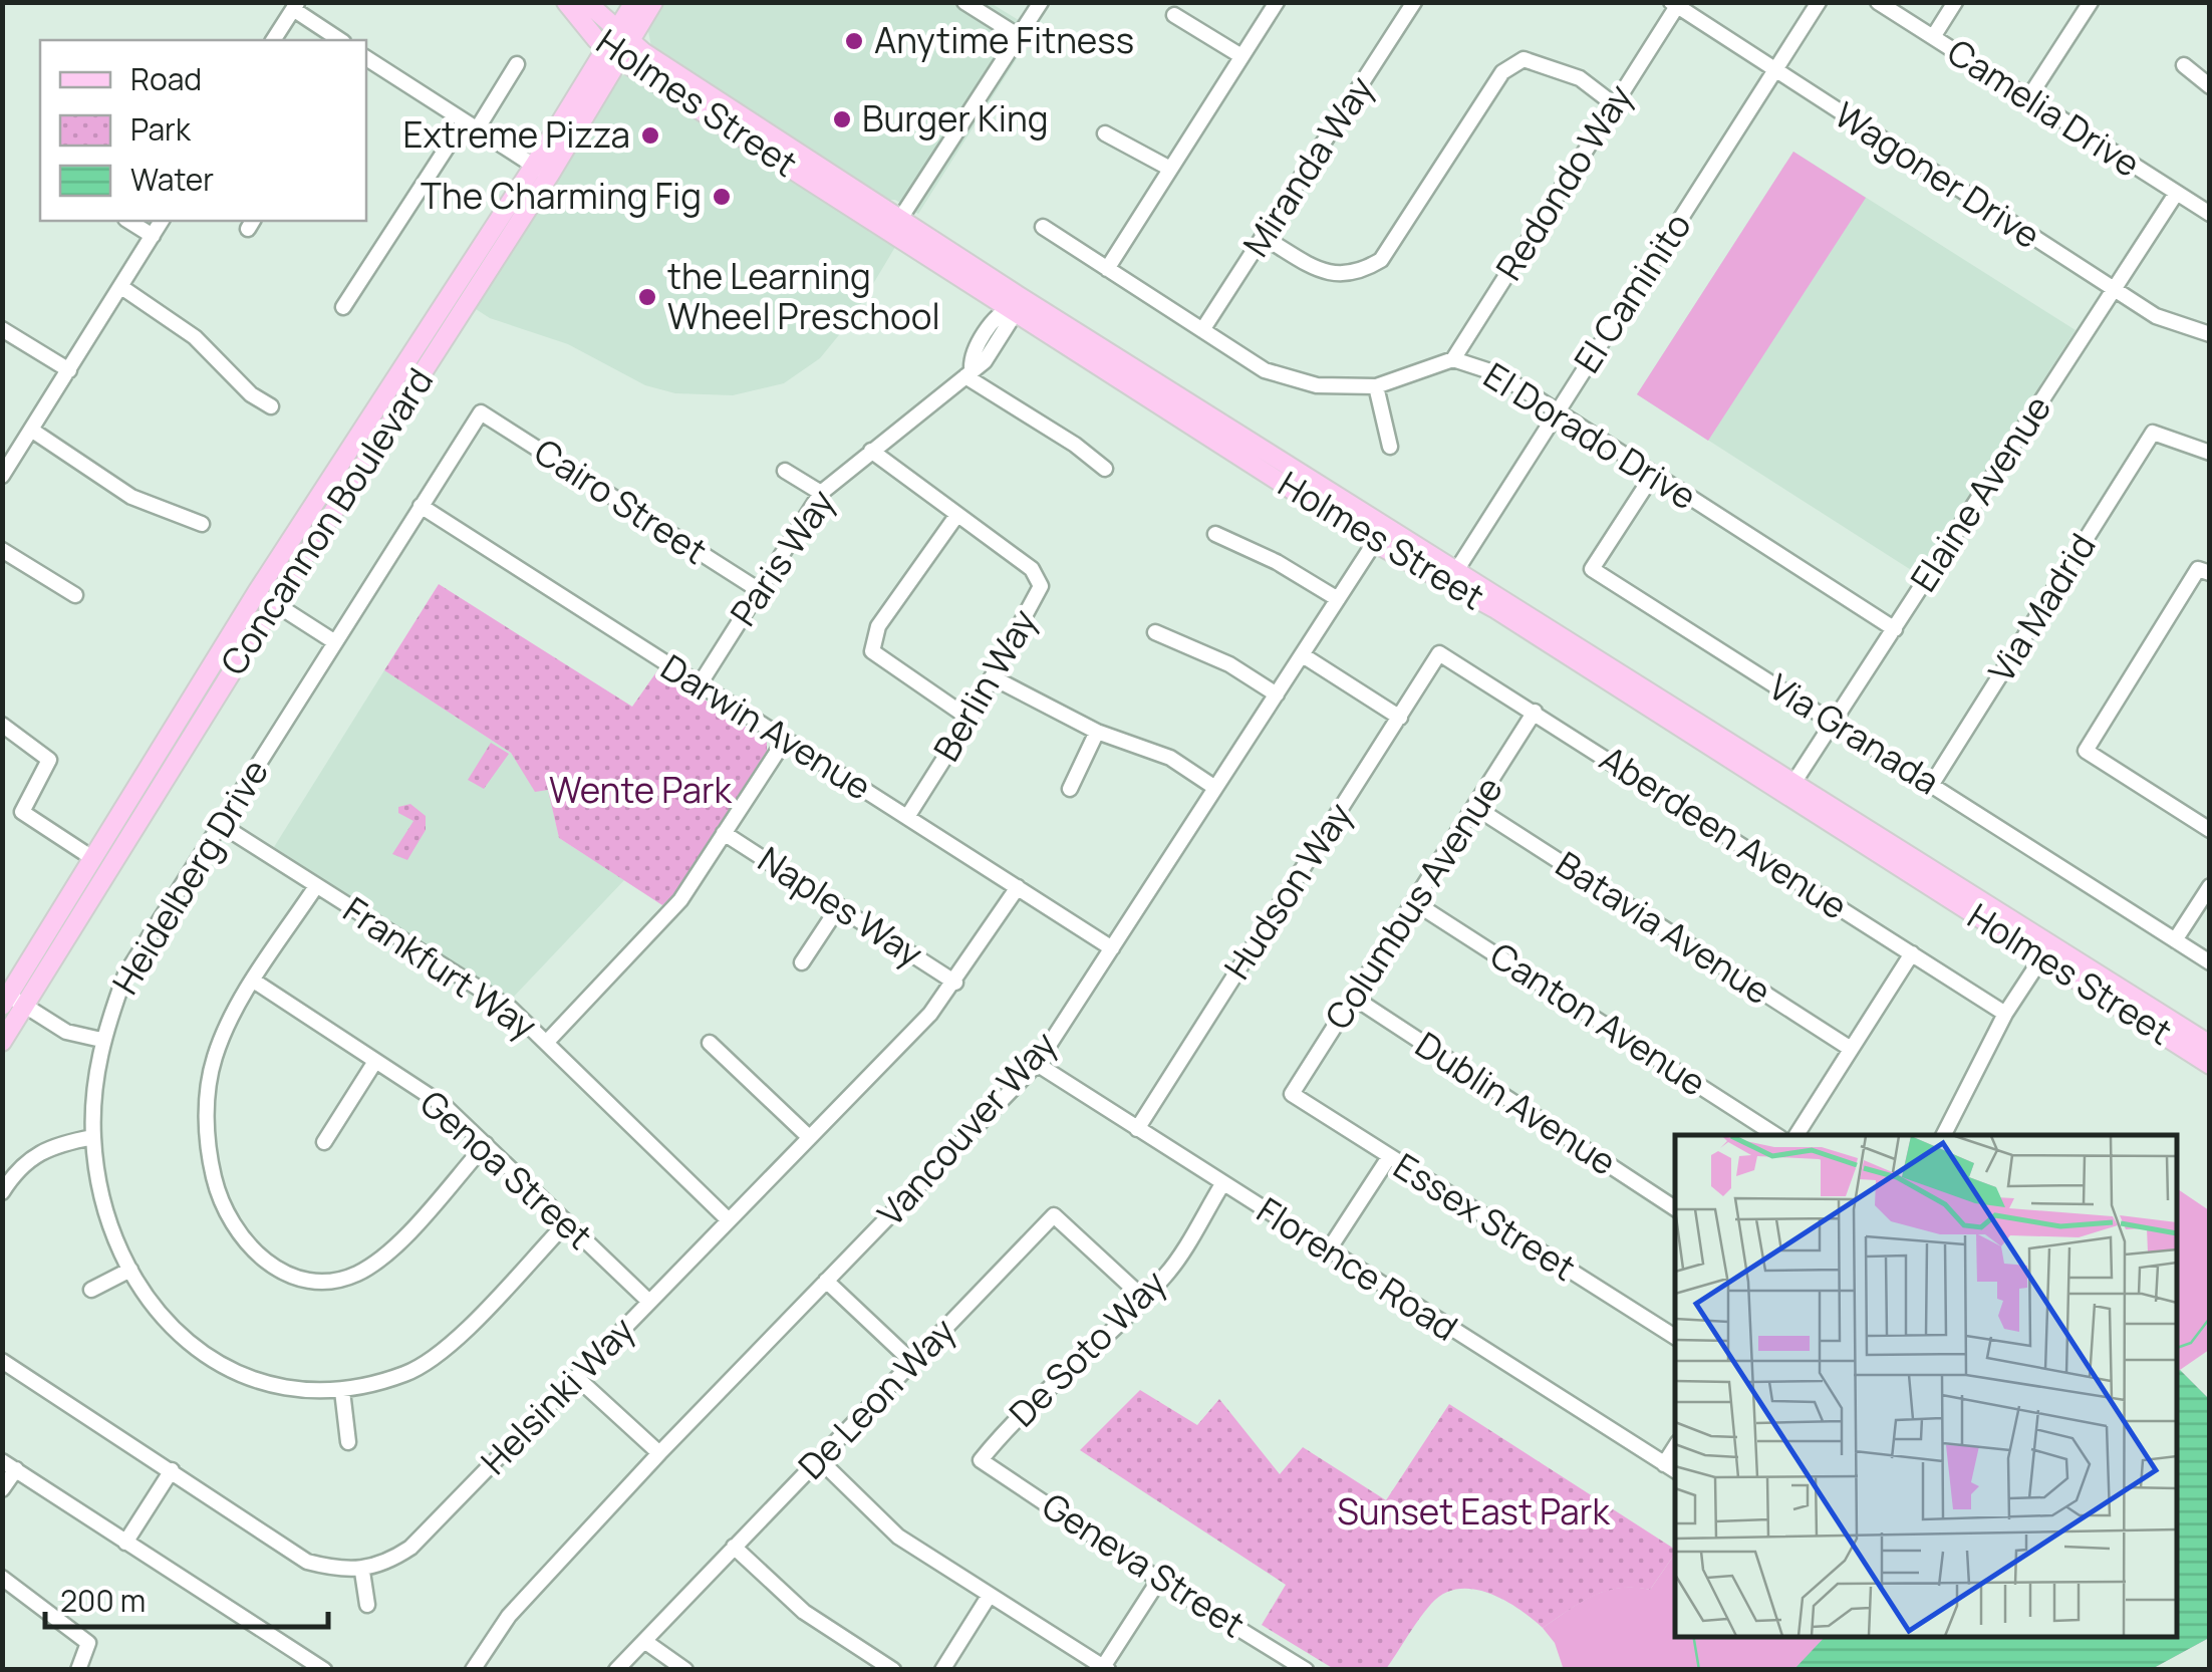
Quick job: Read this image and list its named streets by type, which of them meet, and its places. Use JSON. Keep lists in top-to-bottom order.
{
  "streets": {
    "main road": ["Holmes Street", "Concannon Boulevard"],
    "street": [
      "Camelia Drive",
      "Miranda Way",
      "Wagoner Drive",
      "Redondo Way",
      "El Caminito",
      "El Dorado Drive",
      "Elaine Avenue",
      "Cairo Street",
      "Paris Way",
      "Via Madrid",
      "Berlin Way",
      "Darwin Avenue",
      "Via Granada",
      "Aberdeen Avenue",
      "Heidelberg Drive",
      "Hudson Way",
      "Columbus Avenue",
      "Naples Way",
      "Batavia Avenue",
      "Frankfurt Way",
      "Canton Avenue",
      "Dublin Avenue",
      "Vancouver Way",
      "Genoa Street",
      "Essex Street",
      "Florence Road",
      "De Soto Way",
      "Helsinki Way",
      "De Leon Way",
      "Geneva Street"
    ]
  },
  "crossings": [
    ["Holmes Street", "El Caminito"],
    ["Holmes Street", "Elaine Avenue"],
    ["Holmes Street", "Concannon Boulevard"],
    ["Holmes Street", "Paris Way"],
    ["Holmes Street", "Vancouver Way"],
    ["Camelia Drive", "Elaine Avenue"],
    ["Miranda Way", "El Dorado Drive"],
    ["Wagoner Drive", "Redondo Way"],
    ["Wagoner Drive", "El Caminito"],
    ["Wagoner Drive", "Elaine Avenue"],
    ["Redondo Way", "El Dorado Drive"],
    ["El Caminito", "El Dorado Drive"],
    ["El Dorado Drive", "Elaine Avenue"],
    ["El Dorado Drive", "Via Granada"],
    ["Elaine Avenue", "Via Granada"],
    ["Cairo Street", "Paris Way"],
    ["Cairo Street", "Heidelberg Drive"],
    ["Paris Way", "Berlin Way"],
    ["Paris Way", "Darwin Avenue"],
    ["Via Madrid", "Via Granada"],
    ["Berlin Way", "Darwin Avenue"],
    ["Darwin Avenue", "Heidelberg Drive"],
    ["Darwin Avenue", "Vancouver Way"],
    ["Darwin Avenue", "Helsinki Way"],
    ["Aberdeen Avenue", "Hudson Way"],
    ["Aberdeen Avenue", "Columbus Avenue"],
    ["Heidelberg Drive", "Frankfurt Way"],
    ["Heidelberg Drive", "Genoa Street"],
    ["Hudson Way", "Florence Road"],
    ["Columbus Avenue", "Batavia Avenue"],
    ["Columbus Avenue", "Canton Avenue"],
    ["Columbus Avenue", "Dublin Avenue"],
    ["Columbus Avenue", "Essex Street"],
    ["Naples Way", "Helsinki Way"],
    ["Frankfurt Way", "Helsinki Way"],
    ["Vancouver Way", "Florence Road"],
    ["Genoa Street", "Helsinki Way"],
    ["Florence Road", "De Soto Way"],
    ["De Soto Way", "De Leon Way"],
    ["De Soto Way", "Geneva Street"]
  ],
  "parks": ["Wente Park", "Sunset East Park"],
  "places": [
    "Anytime Fitness",
    "Burger King",
    "Extreme Pizza",
    "The Charming Fig",
    "the Learning Wheel Preschool"
  ],
  "legend": ["Road", "Park", "Water"],
  "scale_bar": "200 m"
}
